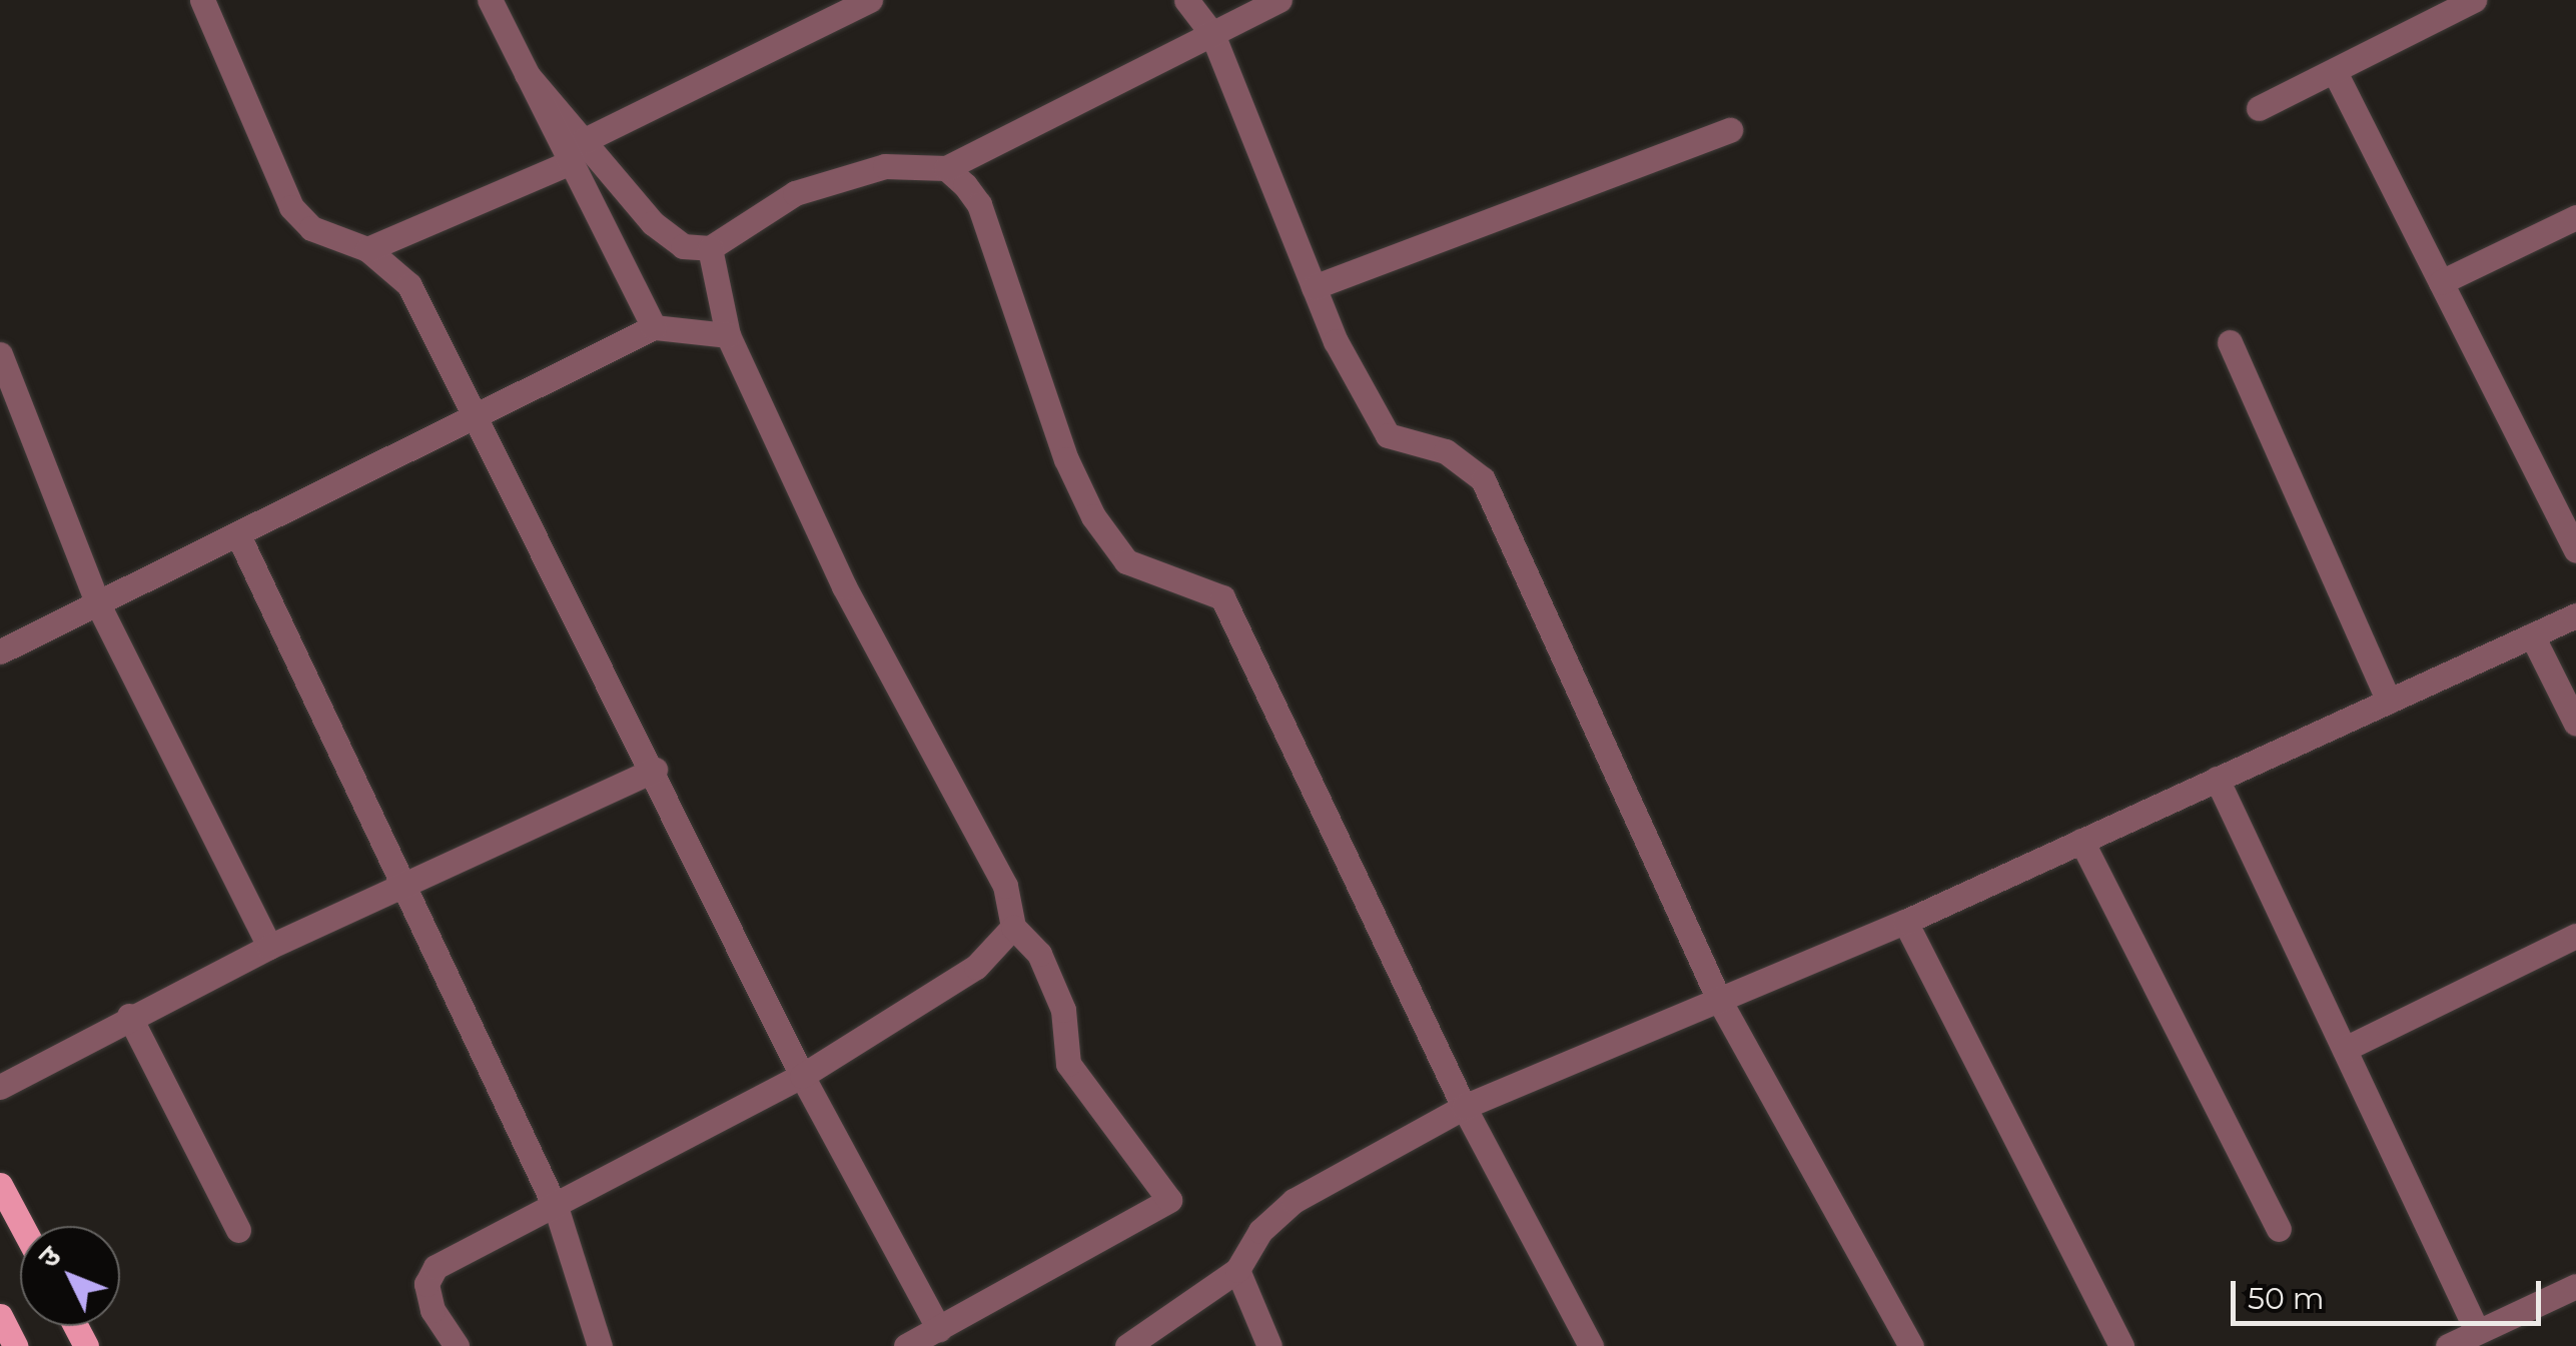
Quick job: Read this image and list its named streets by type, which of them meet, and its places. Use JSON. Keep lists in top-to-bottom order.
{
  "scale_bar": "50 m",
  "north": "top left"
}
